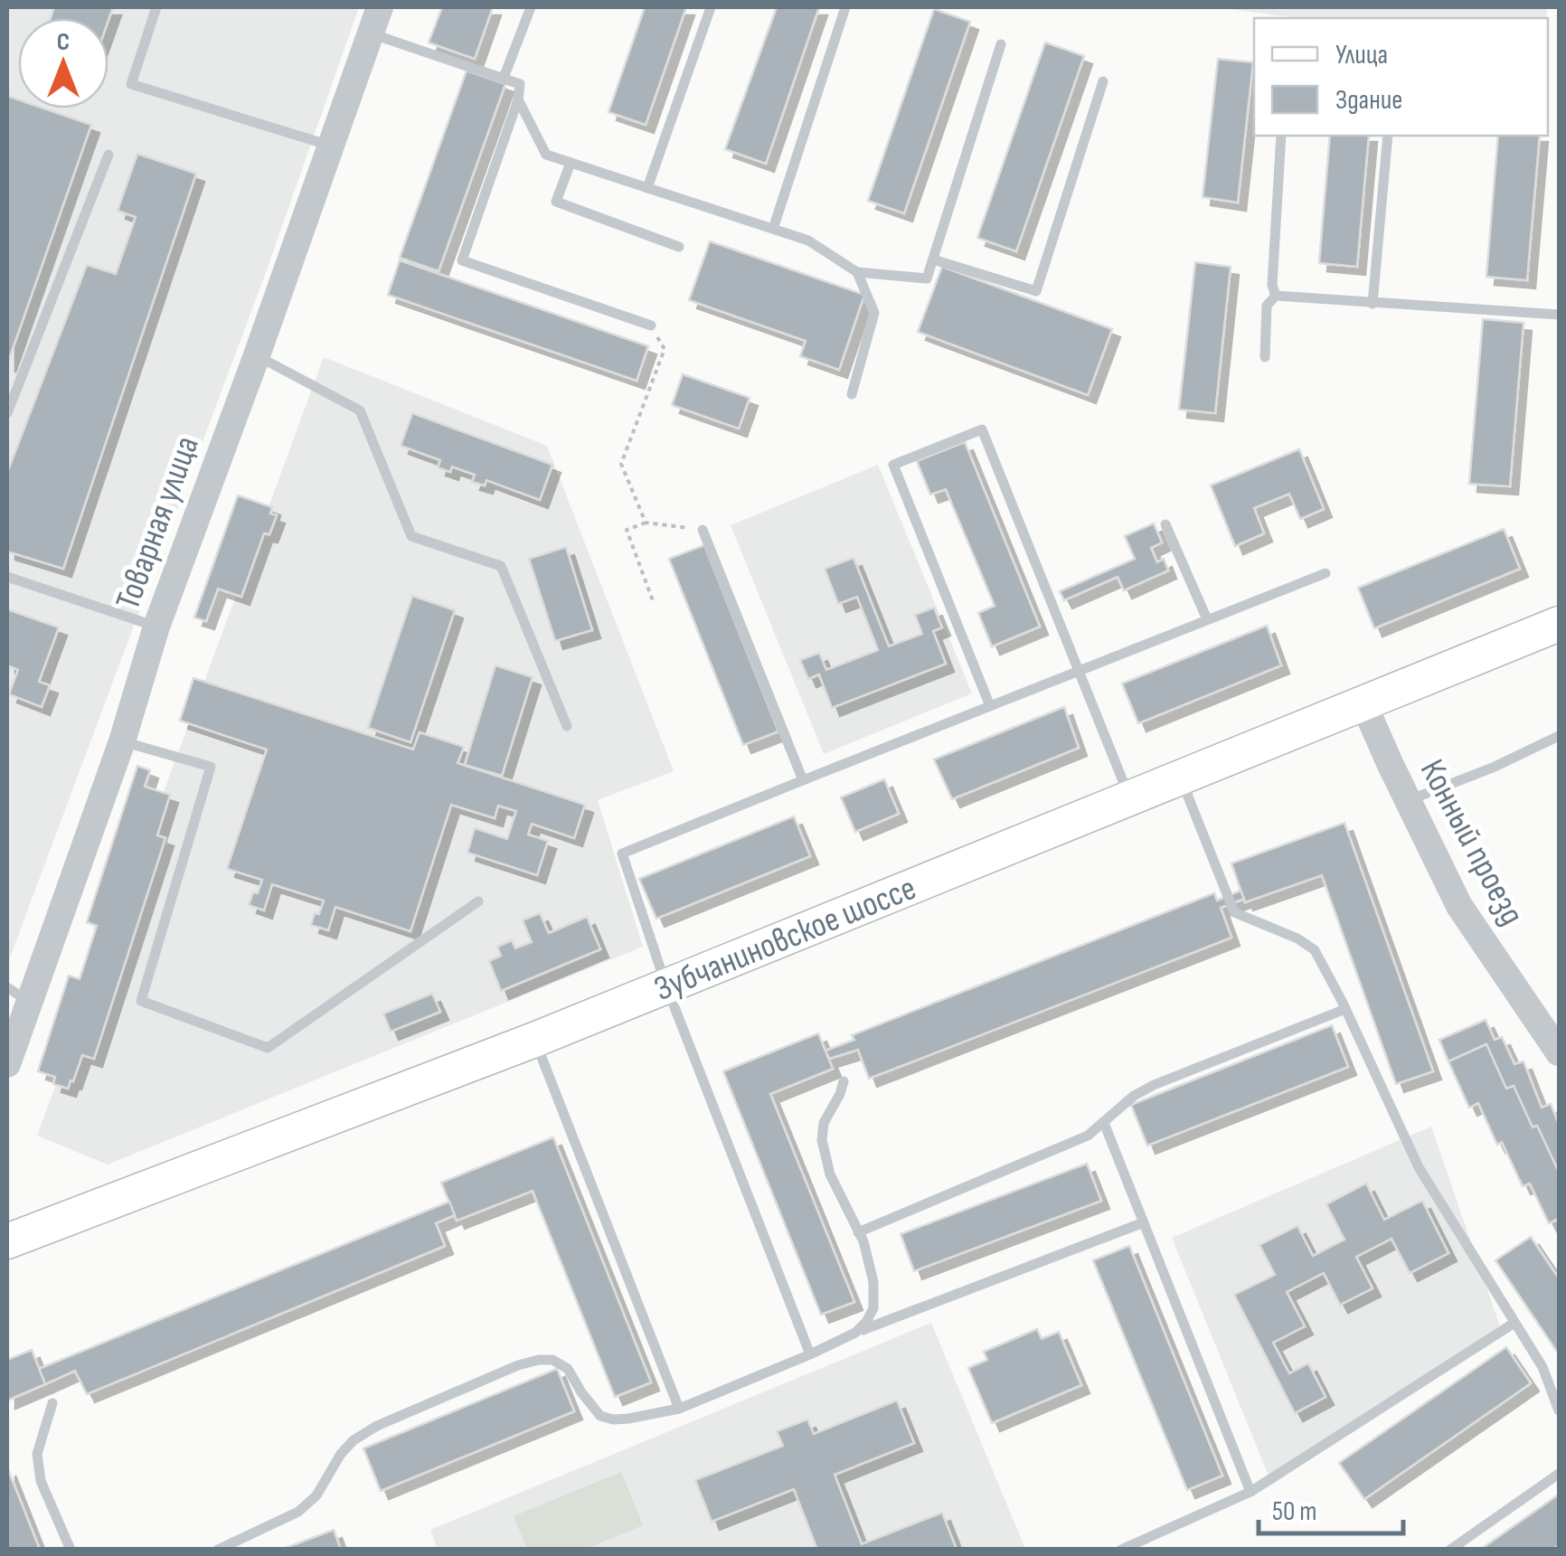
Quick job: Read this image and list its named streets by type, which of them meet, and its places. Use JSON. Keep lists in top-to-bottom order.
{
  "streets": {
    "main road": ["Зубчаниновское шоссе"],
    "street": ["Товарная улица", "Конный проезд"]
  },
  "crossings": [
    ["Конный проезд", "Зубчаниновское шоссе"]
  ],
  "legend": ["Улица", "Здание"],
  "scale_bar": "50 m",
  "north": "top"
}
